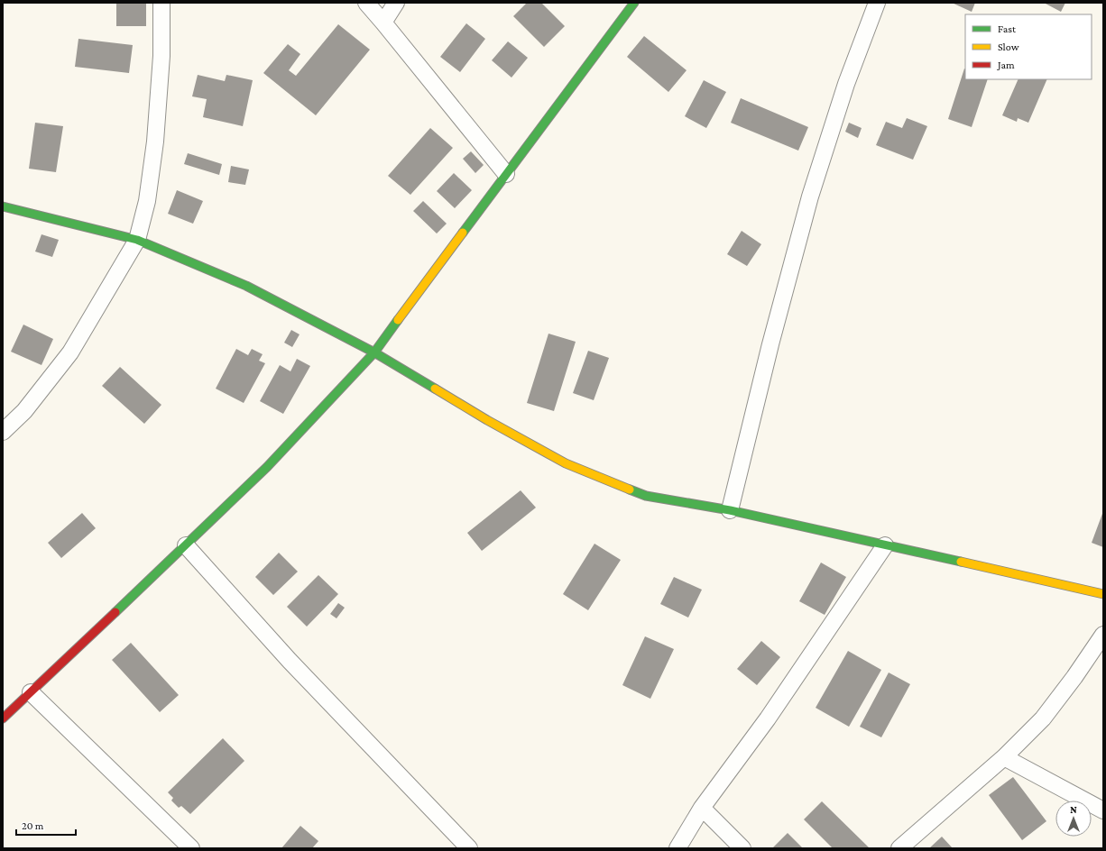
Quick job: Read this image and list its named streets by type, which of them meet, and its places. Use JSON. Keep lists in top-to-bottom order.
{
  "legend": ["Fast", "Slow", "Jam"],
  "scale_bar": "20 m",
  "north": "top"
}
